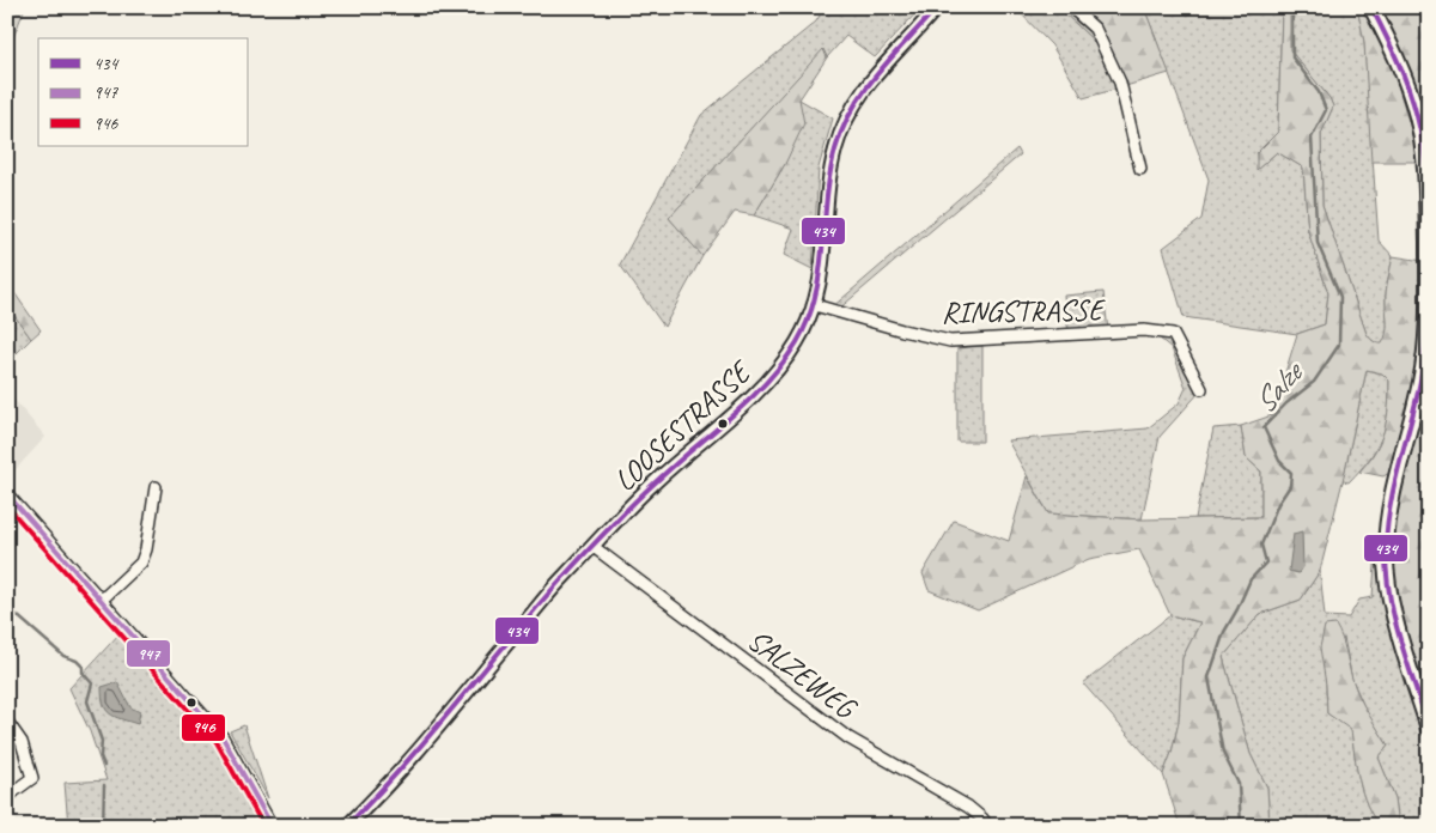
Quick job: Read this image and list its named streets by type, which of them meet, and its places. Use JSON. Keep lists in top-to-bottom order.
{
  "streets": {
    "street": ["RINGSTRASSE", "LOOSESTRASSE", "SALZEWEG"]
  },
  "crossings": [
    ["RINGSTRASSE", "LOOSESTRASSE"],
    ["LOOSESTRASSE", "SALZEWEG"]
  ],
  "water": ["Salze"],
  "lines": ["transit line 434", "transit line 947", "transit line 946"],
  "legend": ["434", "947", "946"]
}
